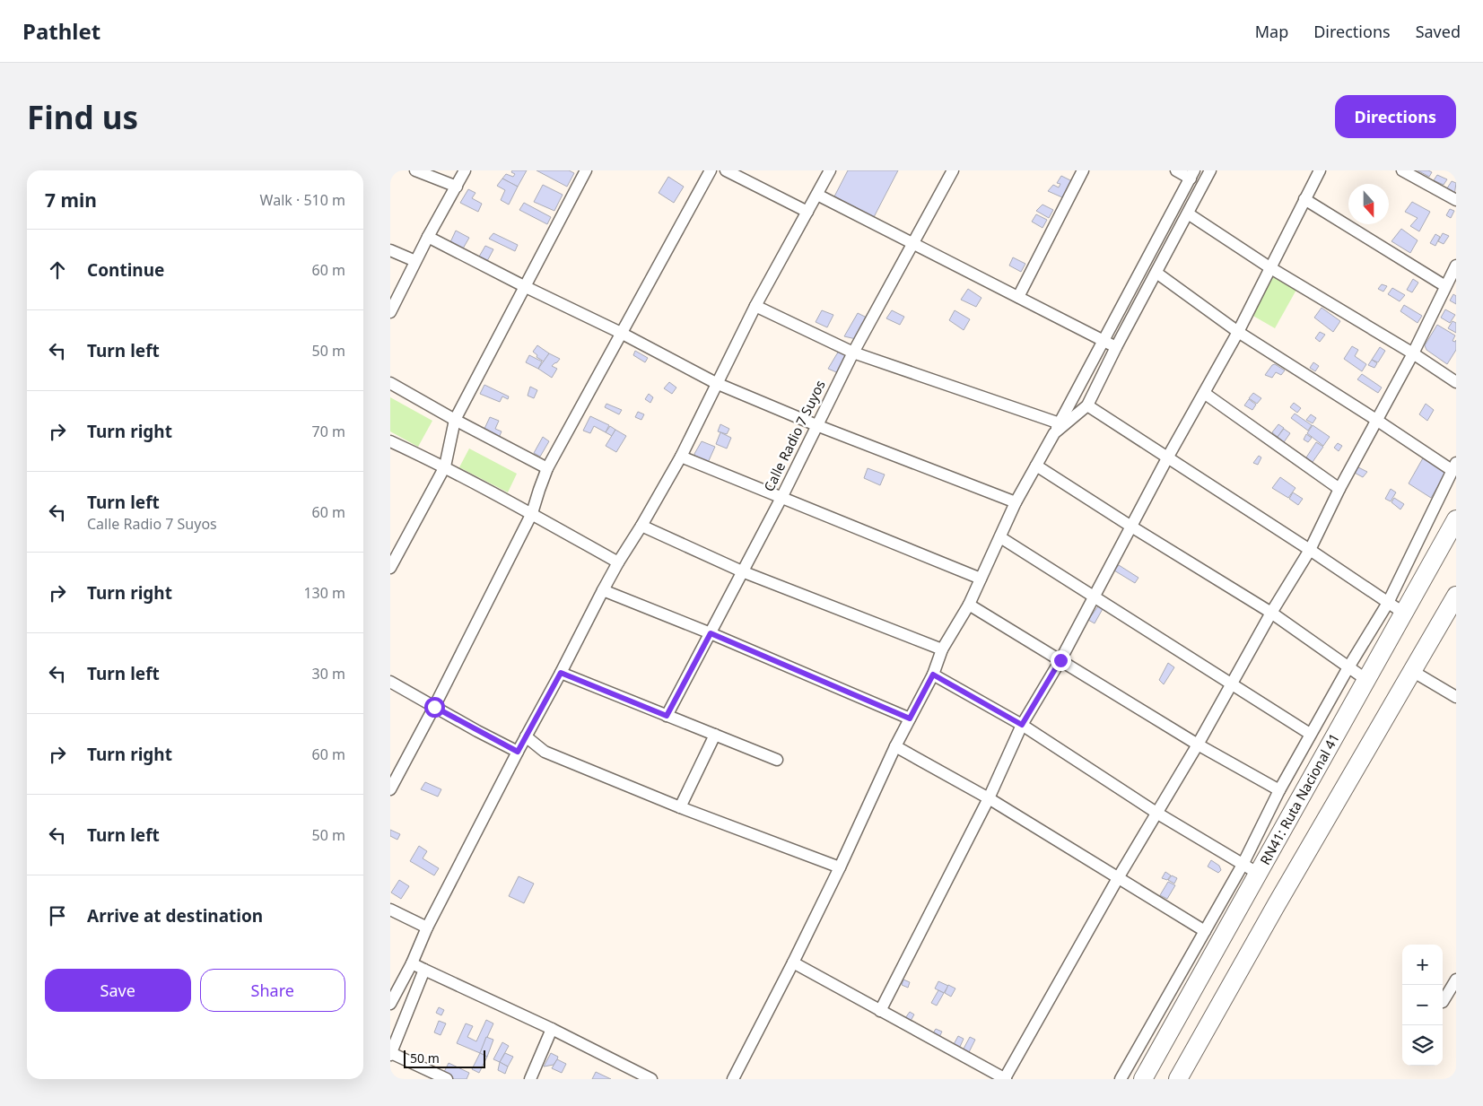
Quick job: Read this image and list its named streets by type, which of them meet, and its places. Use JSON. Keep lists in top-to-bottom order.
{
  "streets": {
    "main road": ["RN41: Ruta Nacional 41"],
    "street": ["Calle Radio 7 Suyos"]
  },
  "scale_bar": "50 m",
  "north": "bottom",
  "page": {
    "header": "Pathlet",
    "nav": ["Map", "Directions", "Saved"],
    "buttons": [
      "Directions",
      ["Save", "Share"]
    ],
    "title": "Find us",
    "heading": ["7 min", "Walk · 510 m"],
    "list": [
      ["Continue", "60 m"],
      ["Turn left", "50 m"],
      ["Turn right", "70 m"],
      ["Turn left", "Calle Radio 7 Suyos", "60 m"],
      ["Turn right", "130 m"],
      ["Turn left", "30 m"],
      ["Turn right", "60 m"],
      ["Turn left", "50 m"],
      "Arrive at destination"
    ],
    "map_buttons": ["+", "−"],
    "scale": "50 m"
  }
}
